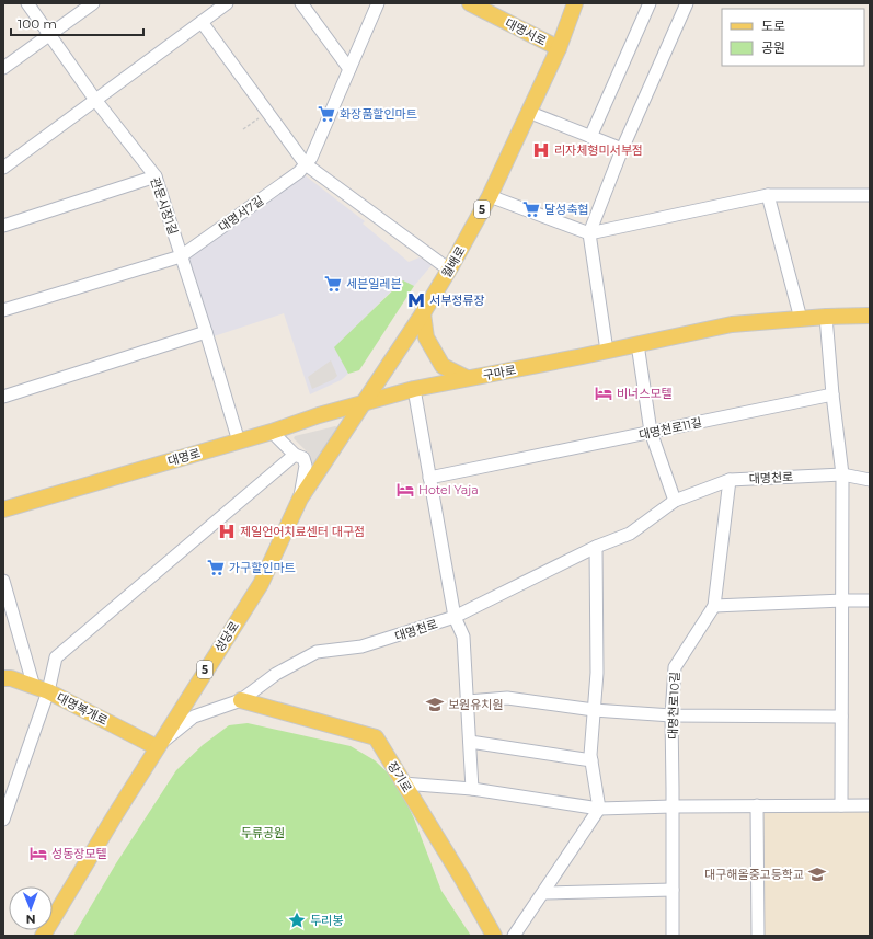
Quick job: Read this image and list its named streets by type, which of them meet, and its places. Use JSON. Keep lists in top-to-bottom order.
{
  "streets": {
    "main road": [
      "대명서로",
      "5",
      "월배로",
      "구마로",
      "대명로",
      "성당로",
      "대명복개로",
      "장기로"
    ],
    "street": [
      "관문시장1길",
      "대명서7길",
      "대명천로11길",
      "대명천로",
      "대명천로10길"
    ]
  },
  "crossings": [
    ["대명서로", "월배로"],
    ["관문시장1길", "대명서7길"],
    ["관문시장1길", "대명로"],
    ["월배로", "구마로"],
    ["월배로", "대명로"],
    ["월배로", "성당로"],
    ["구마로", "대명로"],
    ["구마로", "성당로"],
    ["대명로", "성당로"],
    ["대명천로", "성당로"],
    ["대명천로", "대명천로10길"],
    ["대명천로", "대명복개로"],
    ["대명천로", "장기로"],
    ["성당로", "대명복개로"]
  ],
  "parks": ["두류공원"],
  "places": {
    "supermarket": [
      "화장품할인마트",
      "달성축협",
      "세븐일레븐",
      "가구할인마트"
    ],
    "hospital": ["리자체형미서부점", "제일언어치료센터 대구점"],
    "metro station": ["서부정류장"],
    "hotel": ["비너스모텔", "Hotel Yaja", "성동장모텔"],
    "school or university": ["보원유치원", "대구해올중고등학교"],
    "place": ["두리봉"]
  },
  "legend": ["도로", "공원"],
  "scale_bar": "100 m",
  "north": "bottom"
}
